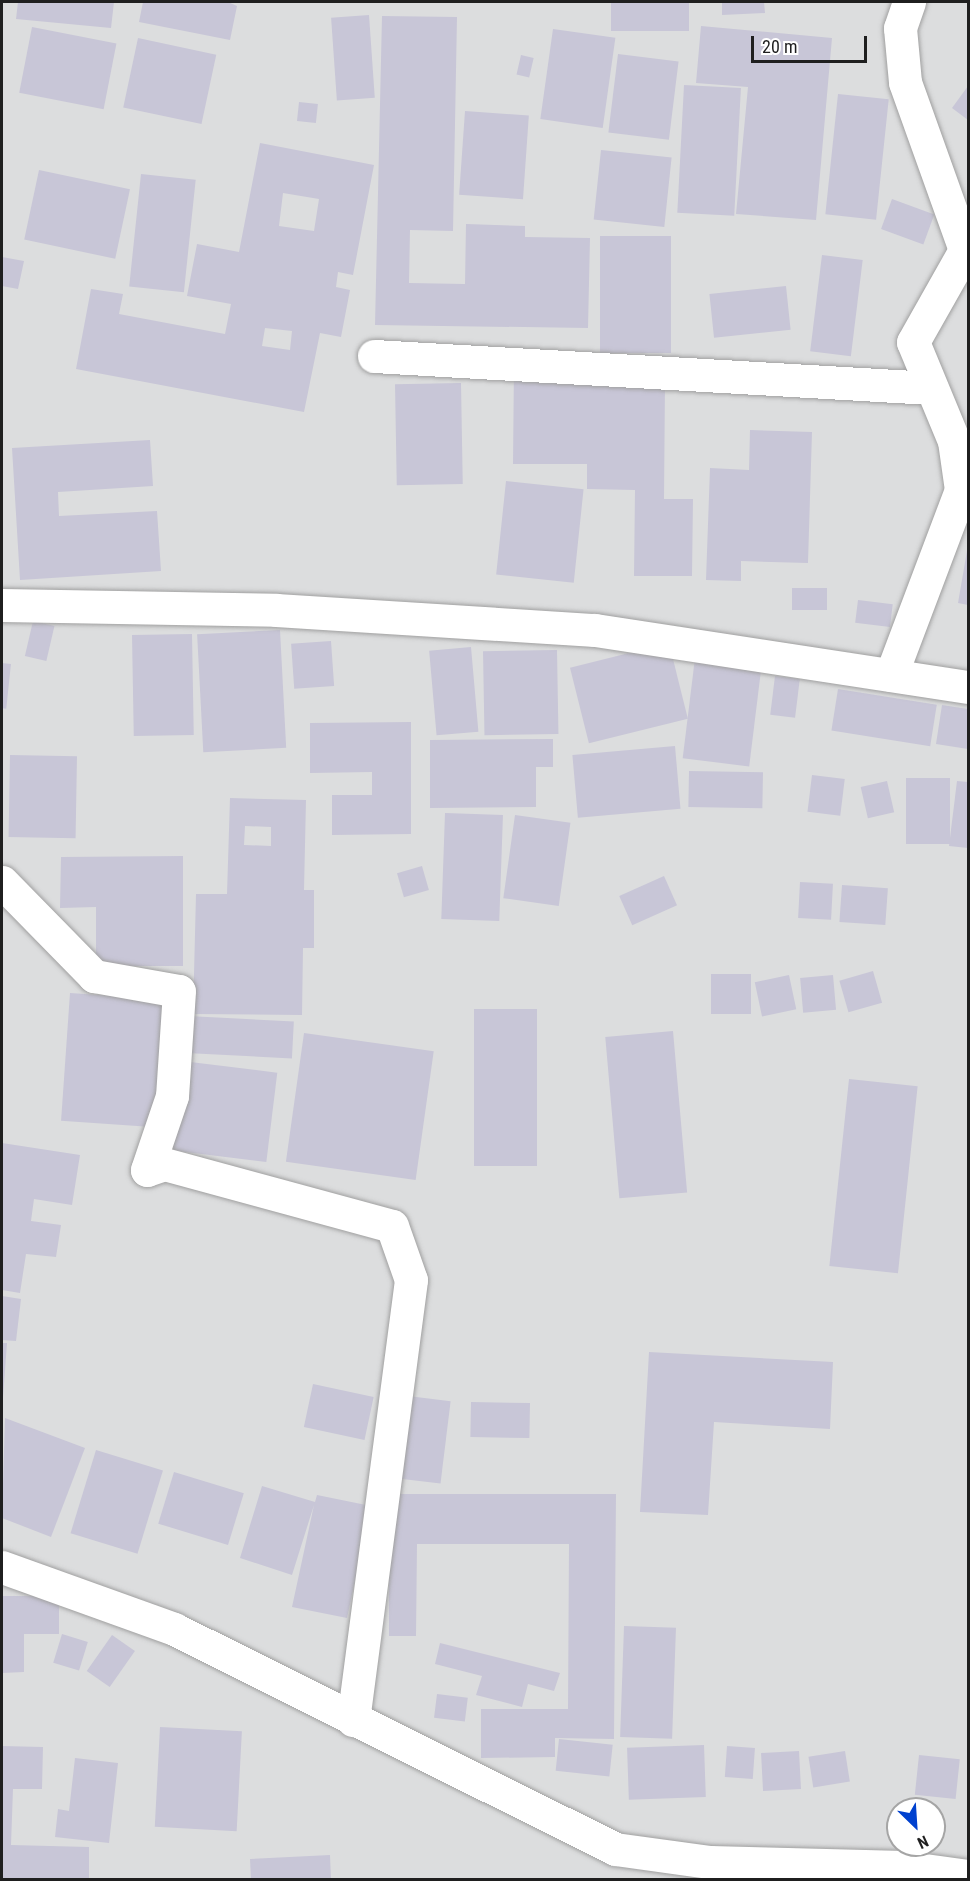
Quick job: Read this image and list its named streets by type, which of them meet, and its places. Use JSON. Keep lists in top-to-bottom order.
{
  "scale_bar": "20 m",
  "north": "bottom right"
}
